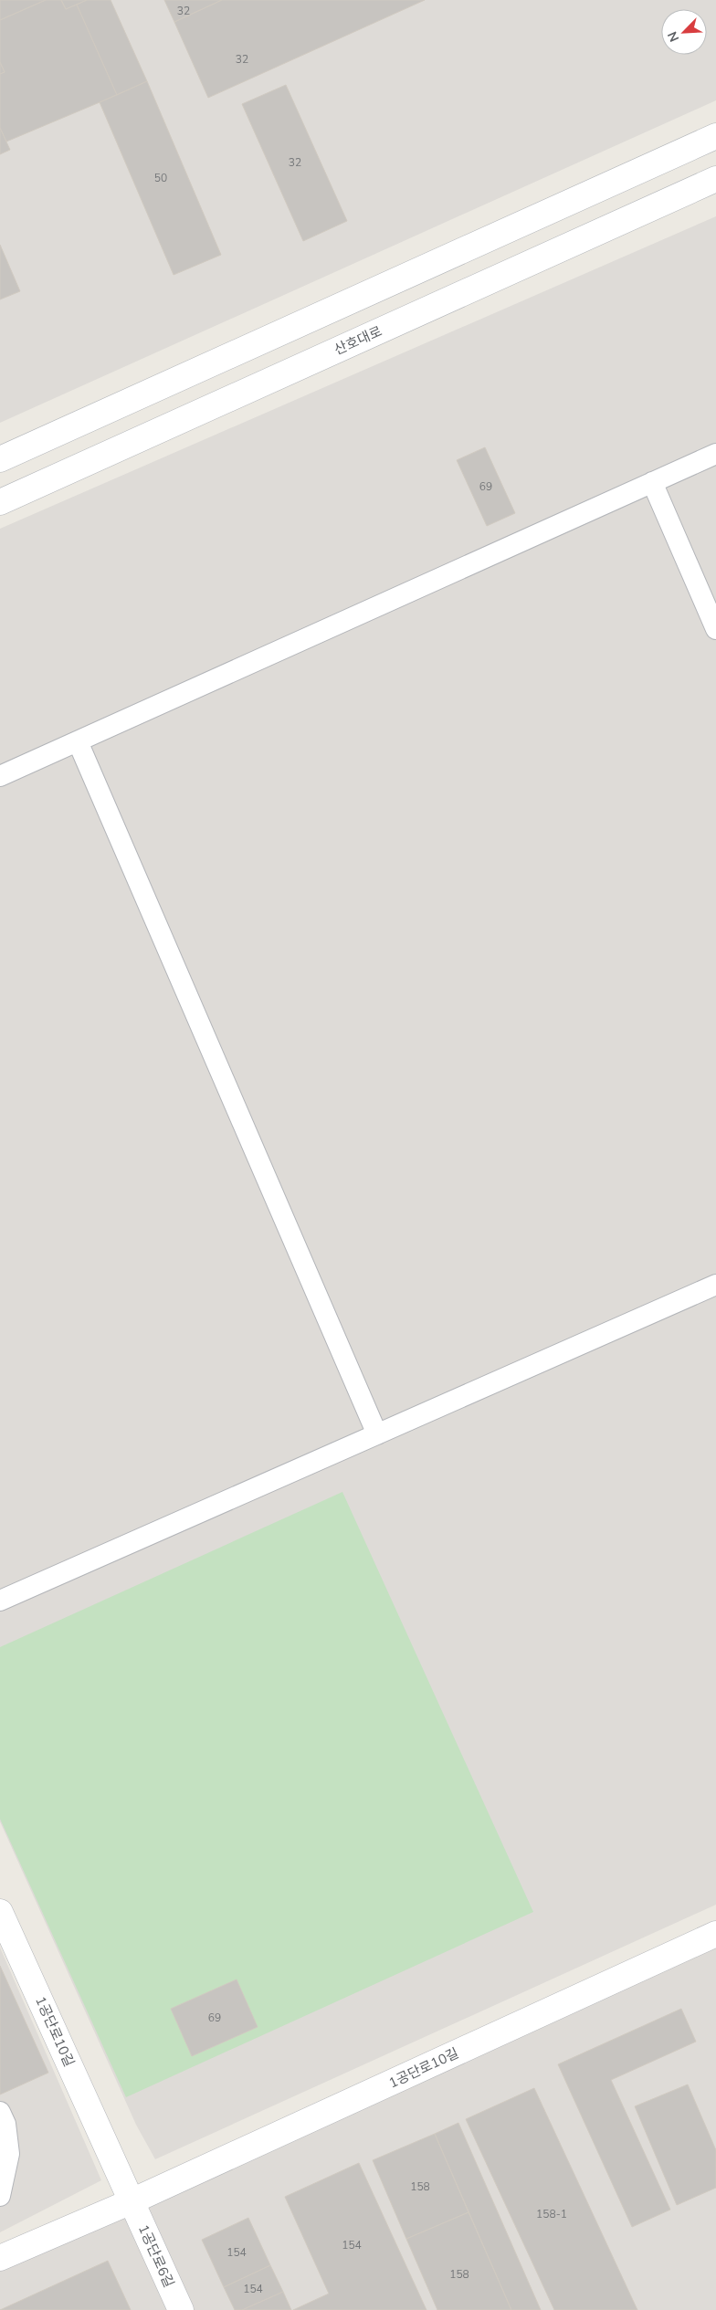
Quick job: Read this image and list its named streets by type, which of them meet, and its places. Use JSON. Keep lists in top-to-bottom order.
{
  "streets": {
    "main road": ["산호대로", "1공단로10길", "1공단로6길"]
  },
  "crossings": [
    ["1공단로10길", "1공단로6길"]
  ],
  "house_numbers": [
    "32",
    "32",
    "32",
    "50",
    "69",
    "69",
    "158",
    "158-1",
    "154",
    "154",
    "158",
    "154"
  ],
  "north": "bottom left"
}
